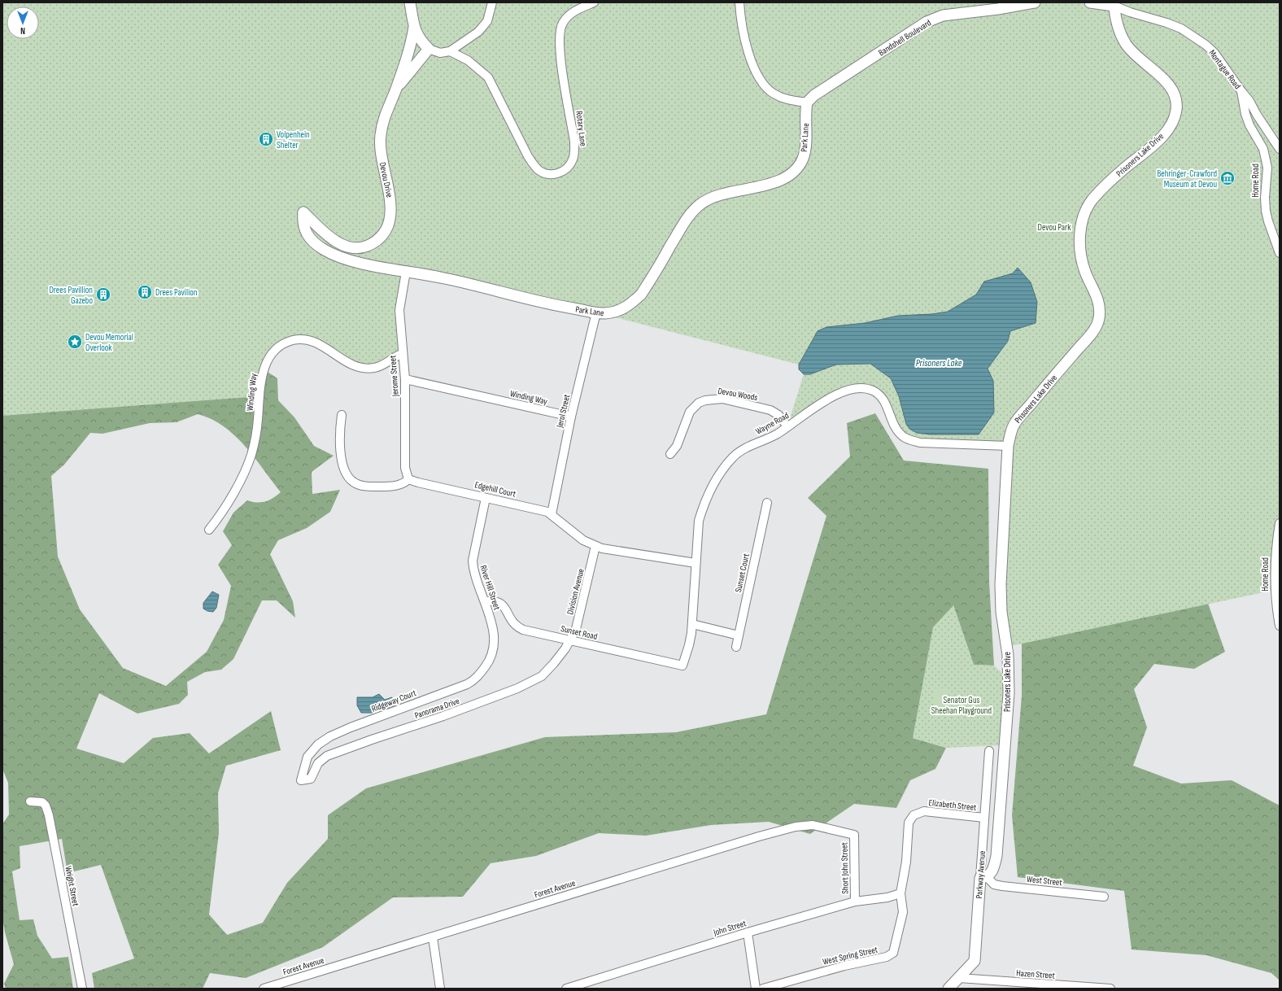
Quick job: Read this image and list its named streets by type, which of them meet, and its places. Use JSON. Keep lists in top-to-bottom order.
{
  "streets": {
    "street": [
      "Bandshell Boulevard",
      "Montague Road",
      "Rotary Lane",
      "Park Lane",
      "Prisoners Lake Drive",
      "Devou Drive",
      "Home Road",
      "Jerome Street",
      "Winding Way",
      "Devou Woods",
      "Jerol Street",
      "Wayne Road",
      "Edgehill Court",
      "Sunset Court",
      "River Hill Street",
      "Division Avenue",
      "Sunset Road",
      "Ridgeway Court",
      "Panorama Drive",
      "Elizabeth Street",
      "Short John Street",
      "Parkway Avenue",
      "West Street",
      "Wright Street",
      "Forest Avenue",
      "John Street",
      "West Spring Street",
      "Hazen Street"
    ]
  },
  "crossings": [
    ["Bandshell Boulevard", "Park Lane"],
    ["Montague Road", "Prisoners Lake Drive"],
    ["Montague Road", "Home Road"],
    ["Park Lane", "Devou Drive"],
    ["Park Lane", "Jerome Street"],
    ["Park Lane", "Jerol Street"],
    ["Prisoners Lake Drive", "Wayne Road"],
    ["Prisoners Lake Drive", "Parkway Avenue"],
    ["Prisoners Lake Drive", "West Street"],
    ["Jerome Street", "Winding Way"],
    ["Jerome Street", "Edgehill Court"],
    ["Winding Way", "Jerol Street"],
    ["Devou Woods", "Wayne Road"],
    ["Jerol Street", "Edgehill Court"],
    ["Wayne Road", "Edgehill Court"],
    ["Wayne Road", "Sunset Road"],
    ["Edgehill Court", "River Hill Street"],
    ["Edgehill Court", "Division Avenue"],
    ["River Hill Street", "Sunset Road"],
    ["River Hill Street", "Ridgeway Court"],
    ["Division Avenue", "Sunset Road"],
    ["Division Avenue", "Panorama Drive"],
    ["Sunset Road", "Panorama Drive"],
    ["Ridgeway Court", "Panorama Drive"],
    ["Elizabeth Street", "Parkway Avenue"],
    ["Elizabeth Street", "West Spring Street"],
    ["Short John Street", "Forest Avenue"],
    ["Short John Street", "John Street"],
    ["Parkway Avenue", "West Street"],
    ["Parkway Avenue", "Hazen Street"],
    ["John Street", "West Spring Street"]
  ],
  "water": ["Prisoners Lake"],
  "parks": ["Devou Park", "Senator Gus Sheehan Playground"],
  "places": {
    "building": ["Volpenhein Shelter", "Drees Pavilion", "Drees Pavillion Gazebo"],
    "museum": ["Behringer-Crawford Museum at Devou"],
    "place": ["Devou Memorial Overlook"]
  },
  "north": "bottom"
}
